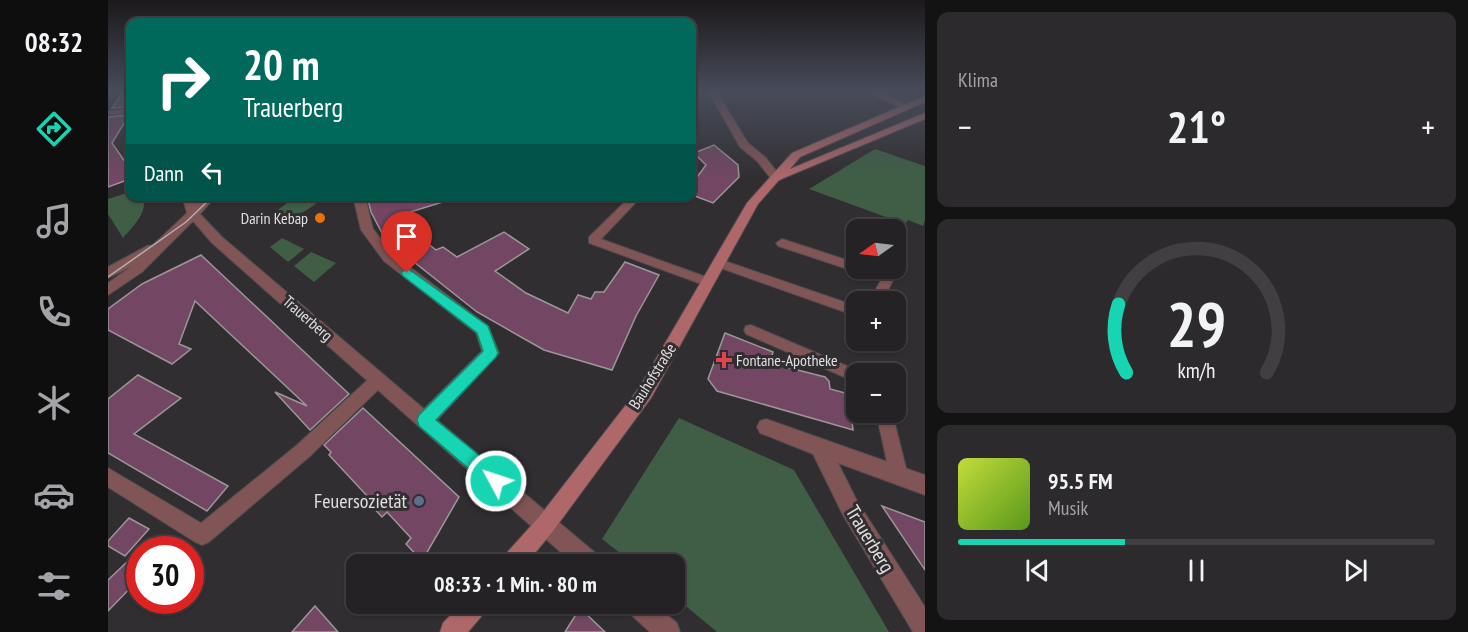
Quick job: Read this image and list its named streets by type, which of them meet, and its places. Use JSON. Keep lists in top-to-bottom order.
{
  "streets": {
    "street": ["Trauerberg", "Bauhofstraße"]
  },
  "crossings": [
    ["Trauerberg", "Bauhofstraße"]
  ],
  "places": {
    "other": ["Darin Kebap", "Feuersozietät"],
    "health": ["Fontane-Apotheke"]
  },
  "north": "left",
  "page": {
    "tabs": "08:32",
    "tile": "Klima",
    "turn": ["20 m", "Trauerberg"],
    "heat": ["−", "21°", "+"],
    "then": "Dann",
    "map_buttons": ["+", "−"],
    "song": ["95.5 FM", "Musik"],
    "limit": "30",
    "trip": "08:33 · 1 Min. · 80 m",
    "gauge": ["29", "km/h"]
  }
}
